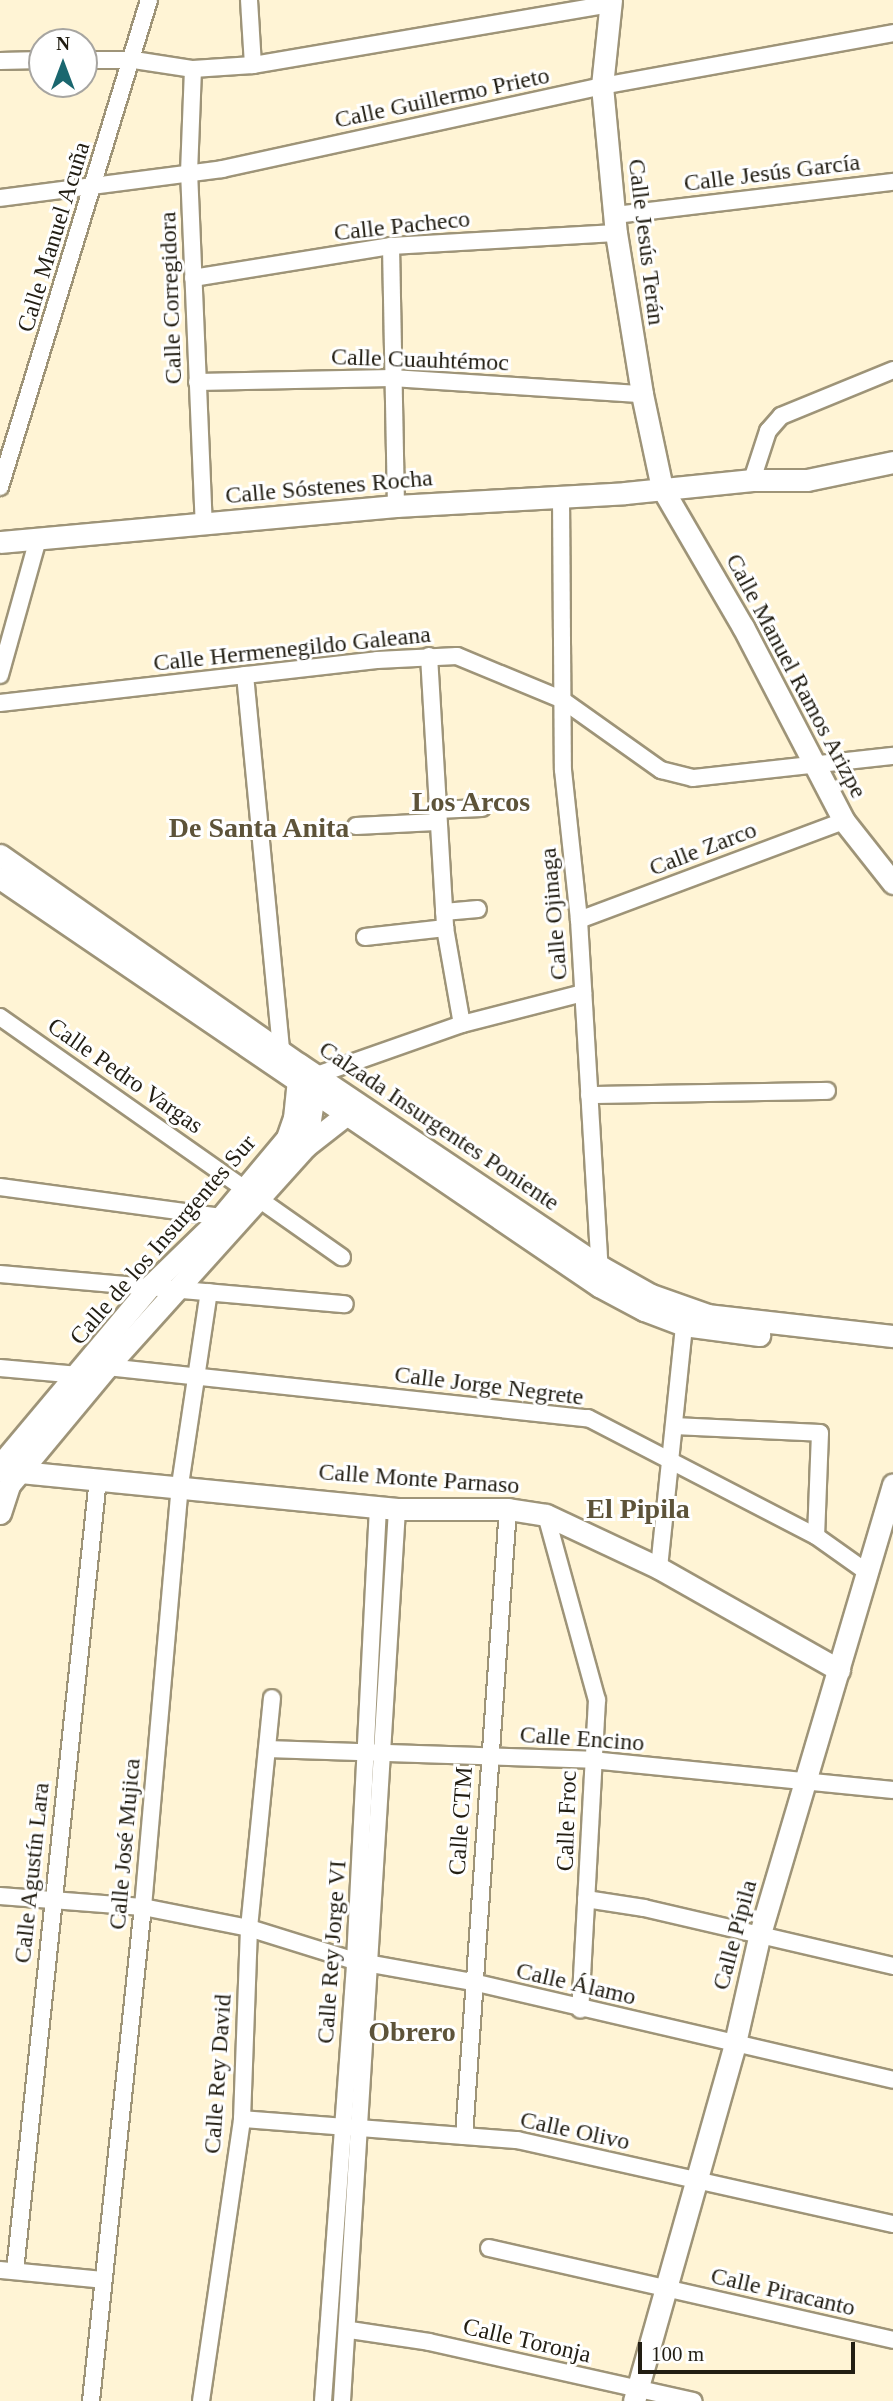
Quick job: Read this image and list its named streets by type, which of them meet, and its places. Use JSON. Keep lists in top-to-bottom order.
{
  "streets": {
    "street": [
      "Calle Guillermo Prieto",
      "Calle Jesús García",
      "Calle Pacheco",
      "Calle Manuel Acuña",
      "Calle Jesús Terán",
      "Calle Corregidora",
      "Calle Cuauhtémoc",
      "Calle Sóstenes Rocha",
      "Calle Hermenegildo Galeana",
      "Calle Manuel Ramos Arizpe",
      "Calle Zarco",
      "Calle Ojinaga",
      "Calle Pedro Vargas",
      "Calzada Insurgentes Poniente",
      "Calle de los Insurgentes Sur",
      "Calle Jorge Negrete",
      "Calle Monte Parnaso",
      "Calle Encino",
      "Calle CTM",
      "Calle Froc",
      "Calle José Mujica",
      "Calle Agustín Lara",
      "Calle Pípila",
      "Calle Rey Jorge VI",
      "Calle Álamo",
      "Calle Rey David",
      "Calle Olivo",
      "Calle Piracanto",
      "Calle Toronja"
    ]
  },
  "crossings": [
    ["Calle Guillermo Prieto", "Calle Manuel Acuña"],
    ["Calle Guillermo Prieto", "Calle Jesús Terán"],
    ["Calle Guillermo Prieto", "Calle Corregidora"],
    ["Calle Jesús García", "Calle Pacheco"],
    ["Calle Jesús García", "Calle Jesús Terán"],
    ["Calle Pacheco", "Calle Jesús Terán"],
    ["Calle Pacheco", "Calle Corregidora"],
    ["Calle Jesús Terán", "Calle Cuauhtémoc"],
    ["Calle Jesús Terán", "Calle Sóstenes Rocha"],
    ["Calle Jesús Terán", "Calle Manuel Ramos Arizpe"],
    ["Calle Corregidora", "Calle Cuauhtémoc"],
    ["Calle Corregidora", "Calle Sóstenes Rocha"],
    ["Calle Sóstenes Rocha", "Calle Manuel Ramos Arizpe"],
    ["Calle Sóstenes Rocha", "Calle Ojinaga"],
    ["Calle Hermenegildo Galeana", "Calle Manuel Ramos Arizpe"],
    ["Calle Hermenegildo Galeana", "Calle Ojinaga"],
    ["Calle Manuel Ramos Arizpe", "Calle Zarco"],
    ["Calle Zarco", "Calle Ojinaga"],
    ["Calle Ojinaga", "Calzada Insurgentes Poniente"],
    ["Calle Pedro Vargas", "Calle de los Insurgentes Sur"],
    ["Calzada Insurgentes Poniente", "Calle de los Insurgentes Sur"],
    ["Calle de los Insurgentes Sur", "Calle Jorge Negrete"],
    ["Calle de los Insurgentes Sur", "Calle Monte Parnaso"],
    ["Calle Jorge Negrete", "Calle José Mujica"],
    ["Calle Jorge Negrete", "Calle Pípila"],
    ["Calle Monte Parnaso", "Calle CTM"],
    ["Calle Monte Parnaso", "Calle Froc"],
    ["Calle Monte Parnaso", "Calle José Mujica"],
    ["Calle Monte Parnaso", "Calle Agustín Lara"],
    ["Calle Monte Parnaso", "Calle Pípila"],
    ["Calle Monte Parnaso", "Calle Rey Jorge VI"],
    ["Calle Encino", "Calle CTM"],
    ["Calle Encino", "Calle Froc"],
    ["Calle Encino", "Calle Pípila"],
    ["Calle Encino", "Calle Rey Jorge VI"],
    ["Calle Encino", "Calle Rey David"],
    ["Calle CTM", "Calle Álamo"],
    ["Calle CTM", "Calle Olivo"],
    ["Calle Froc", "Calle Álamo"],
    ["Calle José Mujica", "Calle Álamo"],
    ["Calle Agustín Lara", "Calle Álamo"],
    ["Calle Pípila", "Calle Álamo"],
    ["Calle Pípila", "Calle Olivo"],
    ["Calle Pípila", "Calle Piracanto"],
    ["Calle Pípila", "Calle Toronja"],
    ["Calle Rey Jorge VI", "Calle Álamo"],
    ["Calle Rey Jorge VI", "Calle Olivo"],
    ["Calle Rey Jorge VI", "Calle Toronja"],
    ["Calle Álamo", "Calle Rey David"],
    ["Calle Rey David", "Calle Olivo"]
  ],
  "districts": [
    "Los Arcos",
    "De Santa Anita",
    "El Pipila",
    "Obrero"
  ],
  "scale_bar": "100 m",
  "north": "top"
}
